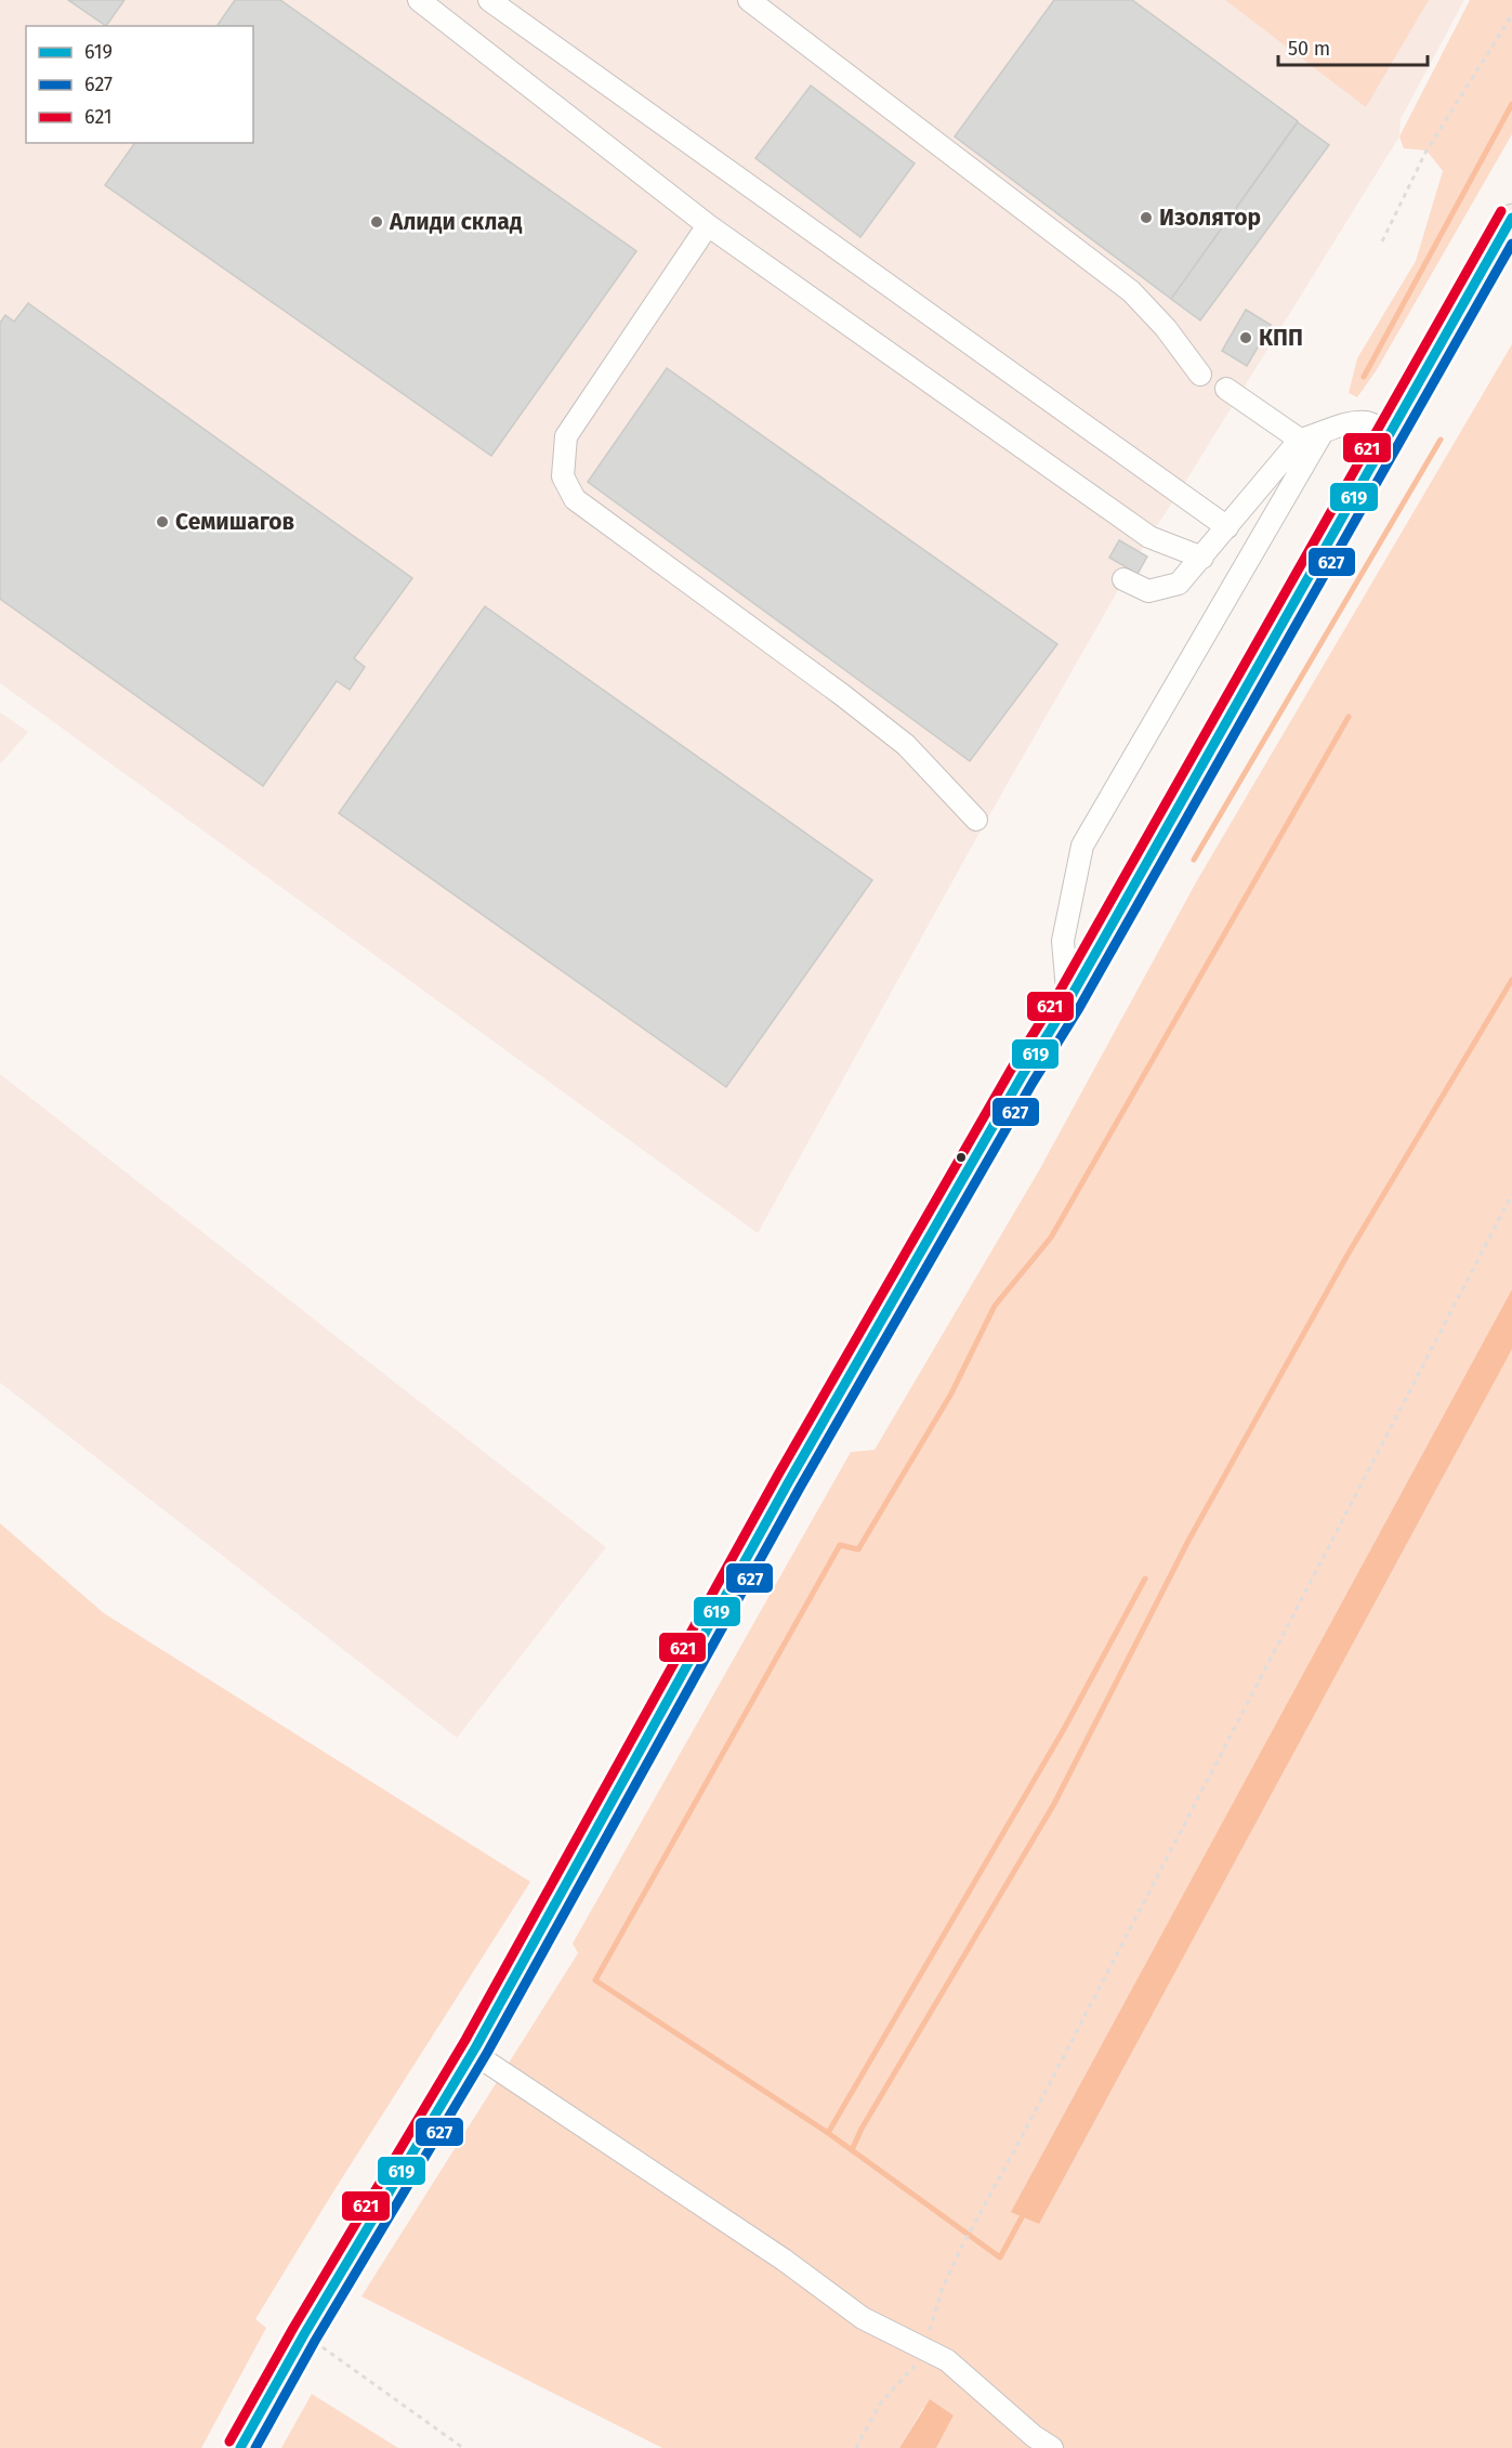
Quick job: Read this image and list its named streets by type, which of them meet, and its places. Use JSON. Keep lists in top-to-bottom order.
{
  "places": [
    "Изолятор",
    "Алиди склад",
    "КПП",
    "Семишагов"
  ],
  "lines": ["transit line 621", "transit line 619", "transit line 627"],
  "legend": ["619", "627", "621"],
  "scale_bar": "50 m"
}
